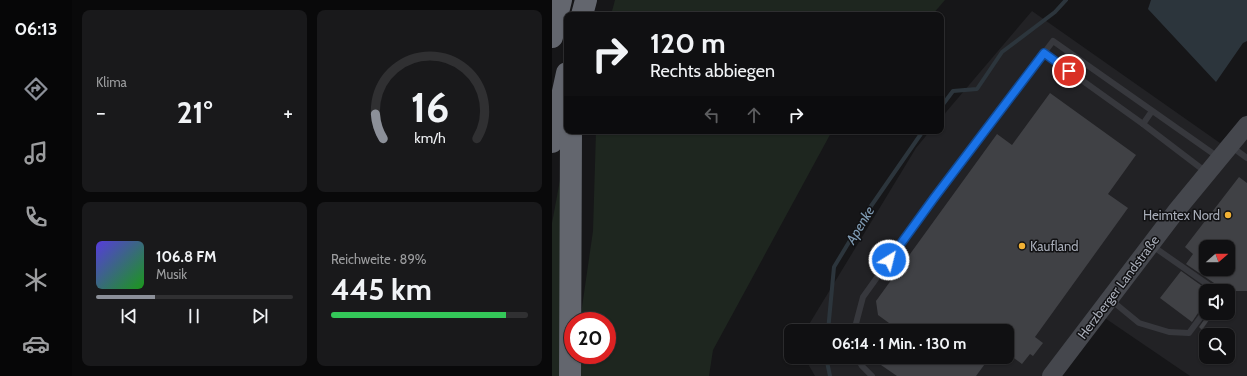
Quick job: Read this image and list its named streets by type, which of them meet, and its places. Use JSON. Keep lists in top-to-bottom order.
{
  "streets": {
    "street": ["Herzberger Landstraße"]
  },
  "water": ["Apenke"],
  "places": ["Heimtex Nord", "Kaufland"],
  "north": "right",
  "page": {
    "tabs": "06:13",
    "tile": [
      "Klima",
      ["Reichweite · 89%", "445 km"]
    ],
    "turn": ["120 m", "Rechts abbiegen"],
    "heat": ["−", "21°", "+"],
    "song": ["106.8 FM", "Musik"],
    "limit": "20",
    "trip": "06:14 · 1 Min. · 130 m",
    "gauge": ["16", "km/h"]
  }
}
